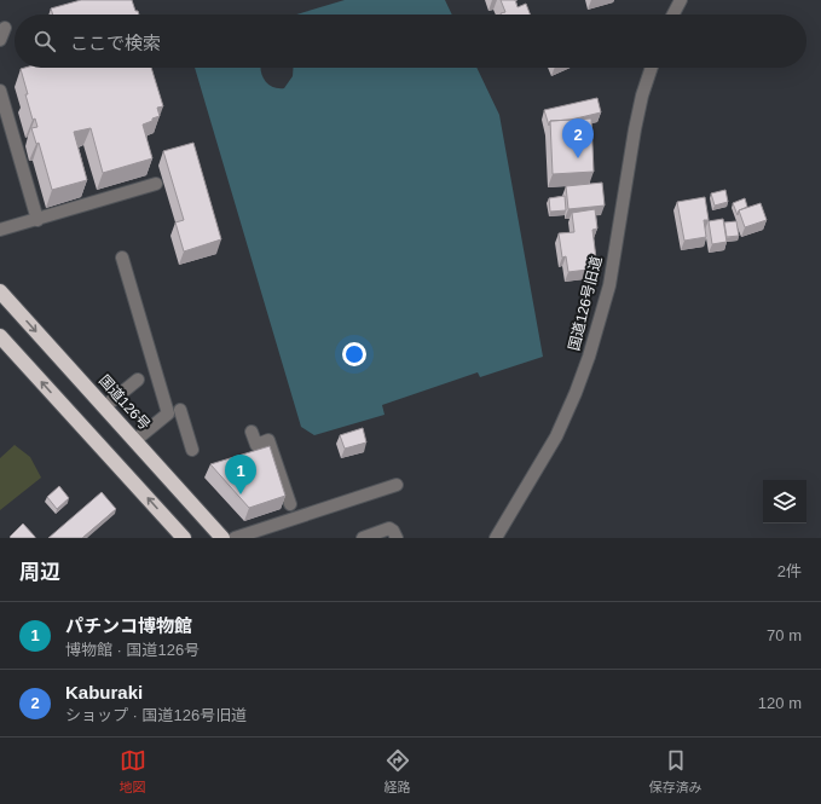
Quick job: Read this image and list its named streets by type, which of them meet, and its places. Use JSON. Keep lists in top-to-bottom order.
{
  "streets": {
    "highway": ["国道126号"],
    "street": ["国道126号旧道"]
  },
  "page": {
    "search": "ここで検索",
    "pins": ["2", "1"],
    "heading": ["周辺", "2件"],
    "list": [
      {
        "mark": "1",
        "name": "パチンコ博物館",
        "note": "博物館 · 国道126号",
        "value": "70 m"
      },
      {
        "mark": "2",
        "name": "Kaburaki",
        "note": "ショップ · 国道126号旧道",
        "value": "120 m"
      }
    ],
    "nav": ["地図", "経路", "保存済み"]
  }
}
